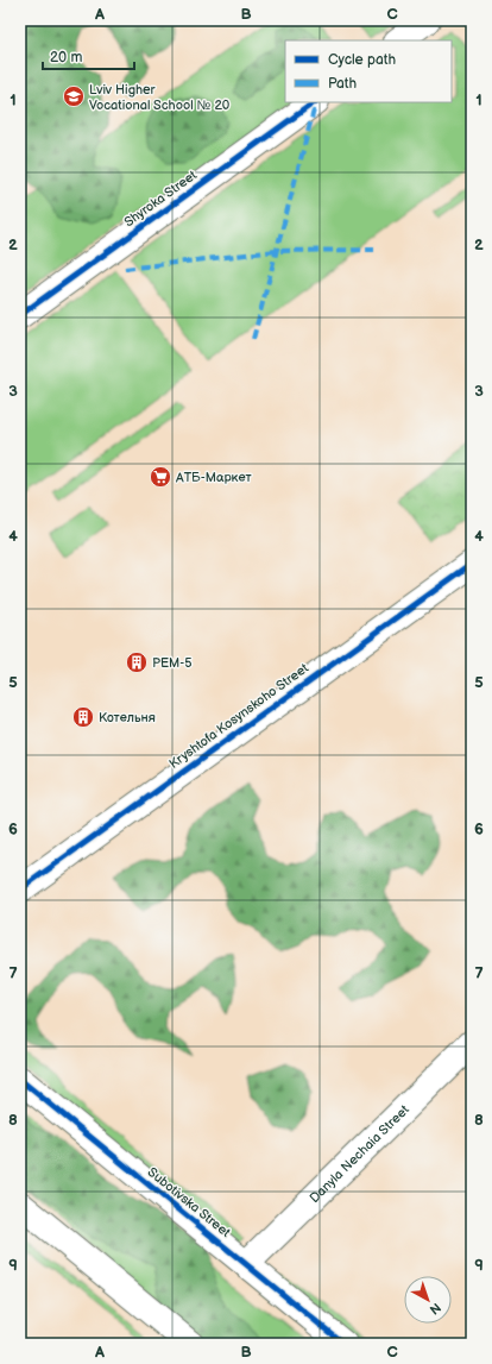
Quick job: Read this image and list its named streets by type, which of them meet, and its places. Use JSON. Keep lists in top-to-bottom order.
{
  "streets": {
    "street": [
      "Shyroka Street",
      "Kryshtofa Kosynskoho Street",
      "Danyla Nechaia Street",
      "Subotivska Street"
    ]
  },
  "crossings": [
    ["Danyla Nechaia Street", "Subotivska Street"]
  ],
  "places": {
    "school or university": ["Lviv Higher Vocational School № 20"],
    "supermarket": ["АТБ-Маркет"],
    "building": ["РЕМ-5", "Котельня"]
  },
  "legend": ["Cycle path", "Path"],
  "scale_bar": "20 m",
  "north": "bottom right",
  "grid": {
    "columns": ["A", "B", "C"],
    "rows": [
      "1",
      "2",
      "3",
      "4",
      "5",
      "6",
      "7",
      "8",
      "9"
    ]
  }
}
